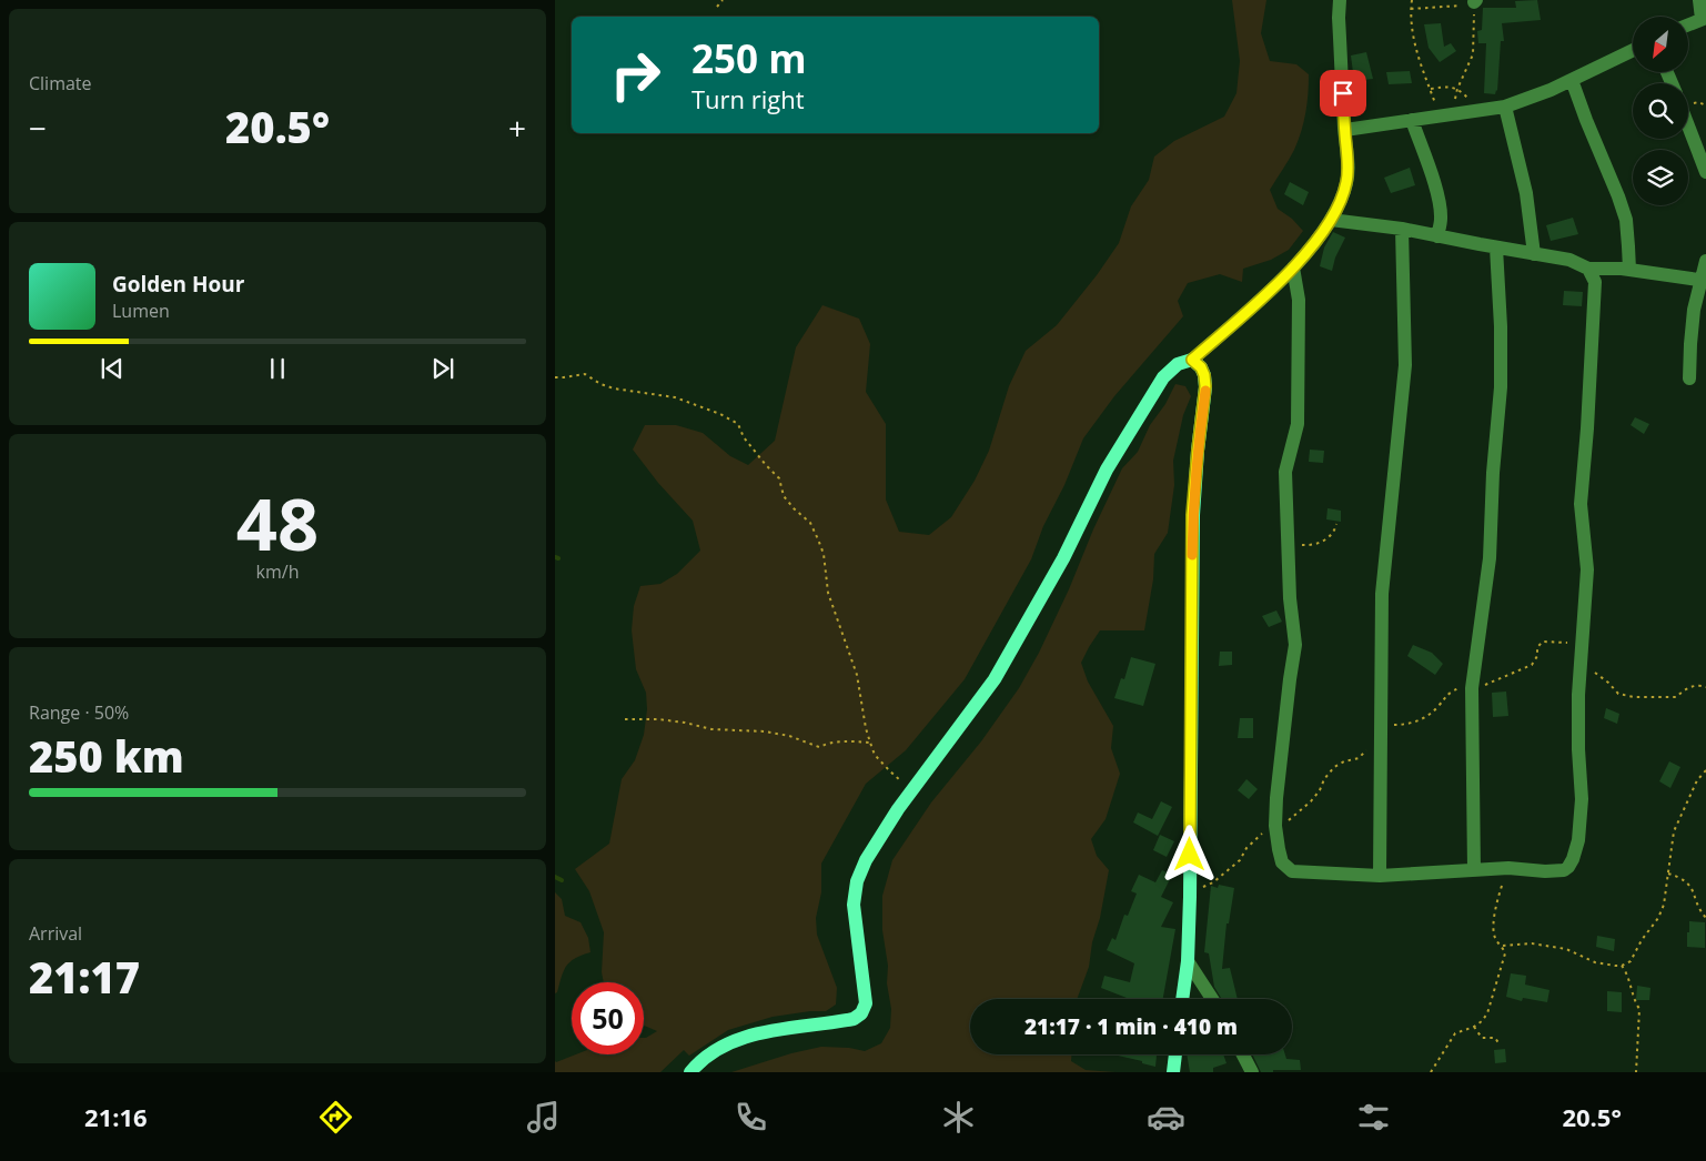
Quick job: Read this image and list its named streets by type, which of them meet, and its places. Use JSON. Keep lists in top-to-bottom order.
{
  "north": "bottom left",
  "page": {
    "tile": [
      "Climate",
      ["48", "km/h"],
      ["Range · 50%", "250 km"],
      ["Arrival", "21:17"]
    ],
    "turn": ["250 m", "Turn right"],
    "heat": ["−", "20.5°", "+"],
    "song": ["Golden Hour", "Lumen"],
    "limit": "50",
    "trip": "21:17 · 1 min · 410 m",
    "tabs": ["21:16", "20.5°"]
  }
}
